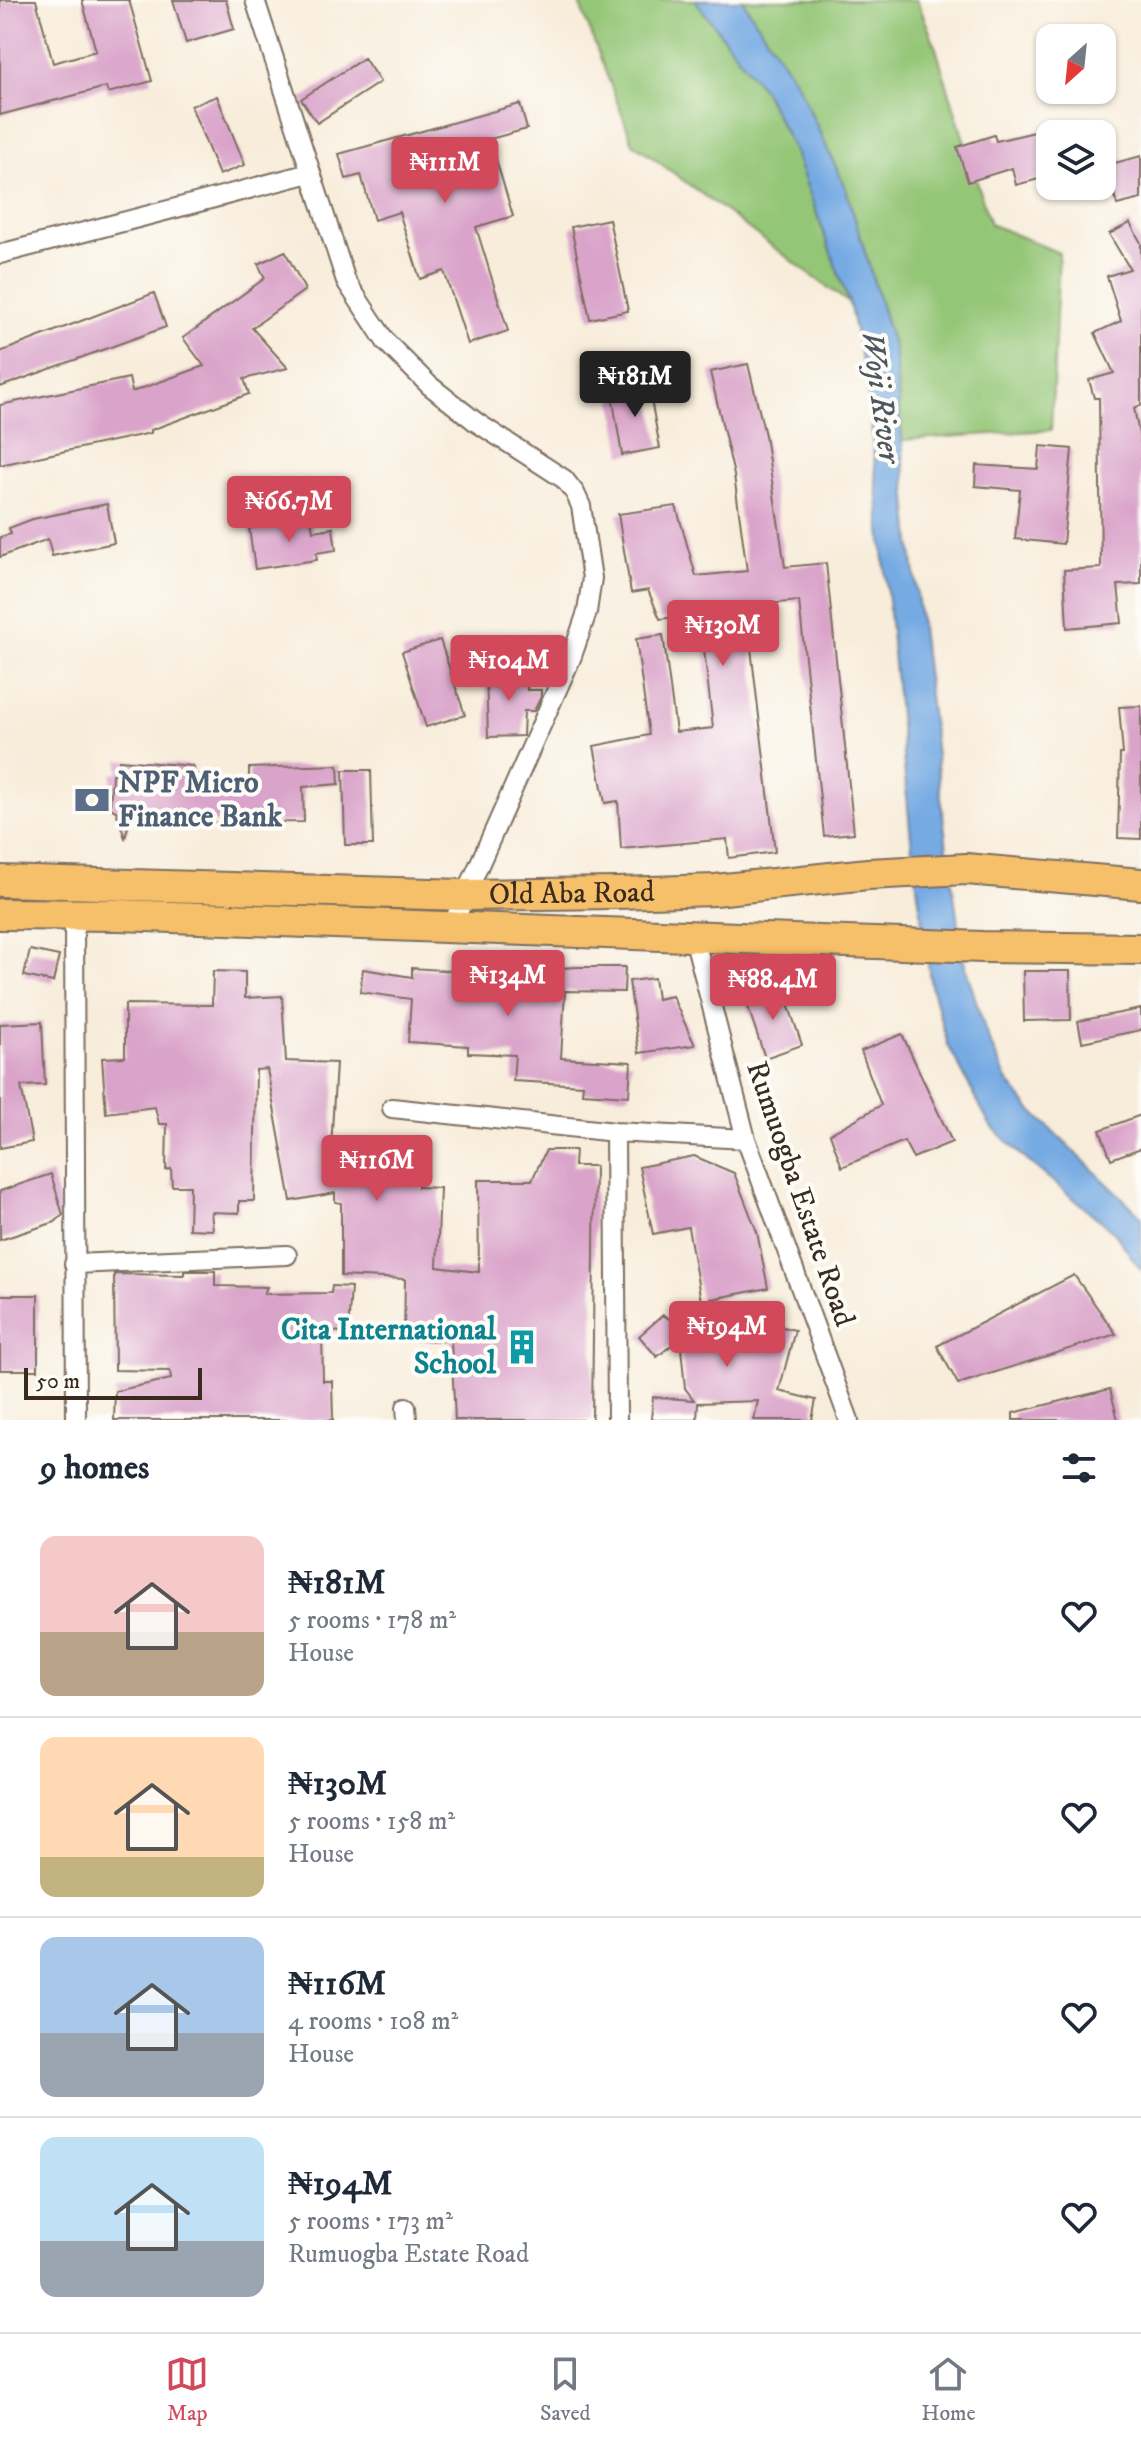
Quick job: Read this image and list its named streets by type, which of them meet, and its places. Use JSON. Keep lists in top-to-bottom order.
{
  "streets": {
    "main road": ["Old Aba Road"],
    "street": ["Rumuogba Estate Road"]
  },
  "crossings": [
    ["Old Aba Road", "Rumuogba Estate Road"]
  ],
  "water": ["Woji River"],
  "places": {
    "bank": ["NPF Micro Finance Bank"],
    "building": ["Cita International School"]
  },
  "scale_bar": "50 m",
  "north": "bottom left",
  "page": {
    "price": [
      "₦111M",
      "₦181M",
      "₦66.7M",
      "₦130M",
      "₦104M",
      "₦134M",
      "₦88.4M",
      "₦116M",
      "₦194M"
    ],
    "scale": "50 m",
    "heading": "9 homes",
    "list": [
      {
        "name": "₦181M",
        "note": "5 rooms · 178 m² · House"
      },
      {
        "name": "₦130M",
        "note": "5 rooms · 158 m² · House"
      },
      {
        "name": "₦116M",
        "note": "4 rooms · 108 m² · House"
      },
      {
        "name": "₦194M",
        "note": "5 rooms · 173 m² · Rumuogba Estate Road"
      }
    ],
    "tabs": ["Map", "Saved", "Home"]
  }
}
